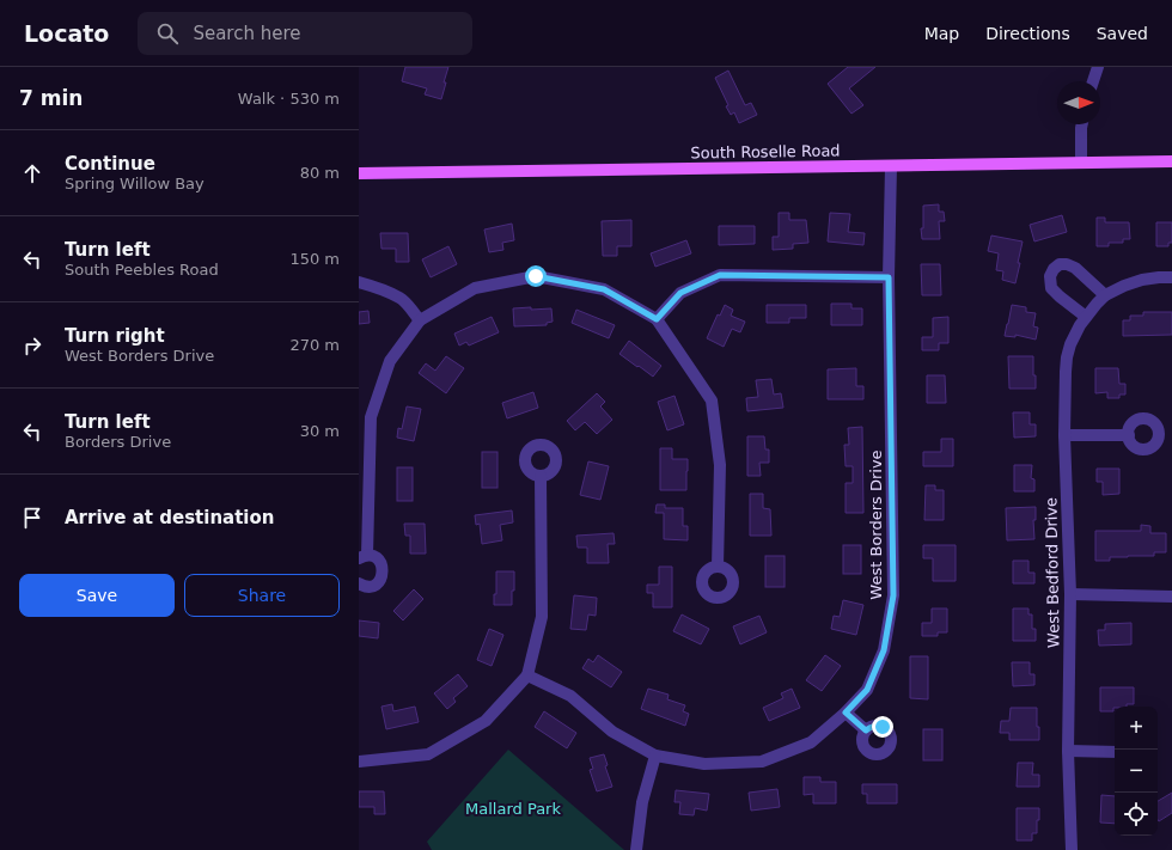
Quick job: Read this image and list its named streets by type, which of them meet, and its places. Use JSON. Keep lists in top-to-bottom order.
{
  "streets": {
    "main road": ["South Roselle Road"],
    "street": ["West Borders Drive", "West Bedford Drive"]
  },
  "crossings": [
    ["South Roselle Road", "West Borders Drive"]
  ],
  "parks": ["Mallard Park"],
  "north": "right",
  "page": {
    "header": "Locato",
    "search": "Search here",
    "nav": ["Map", "Directions", "Saved"],
    "heading": ["7 min", "Walk · 530 m"],
    "list": [
      ["Continue", "Spring Willow Bay", "80 m"],
      ["Turn left", "South Peebles Road", "150 m"],
      ["Turn right", "West Borders Drive", "270 m"],
      ["Turn left", "Borders Drive", "30 m"],
      "Arrive at destination"
    ],
    "buttons": ["Save", "Share"],
    "map_buttons": ["+", "−"]
  }
}
